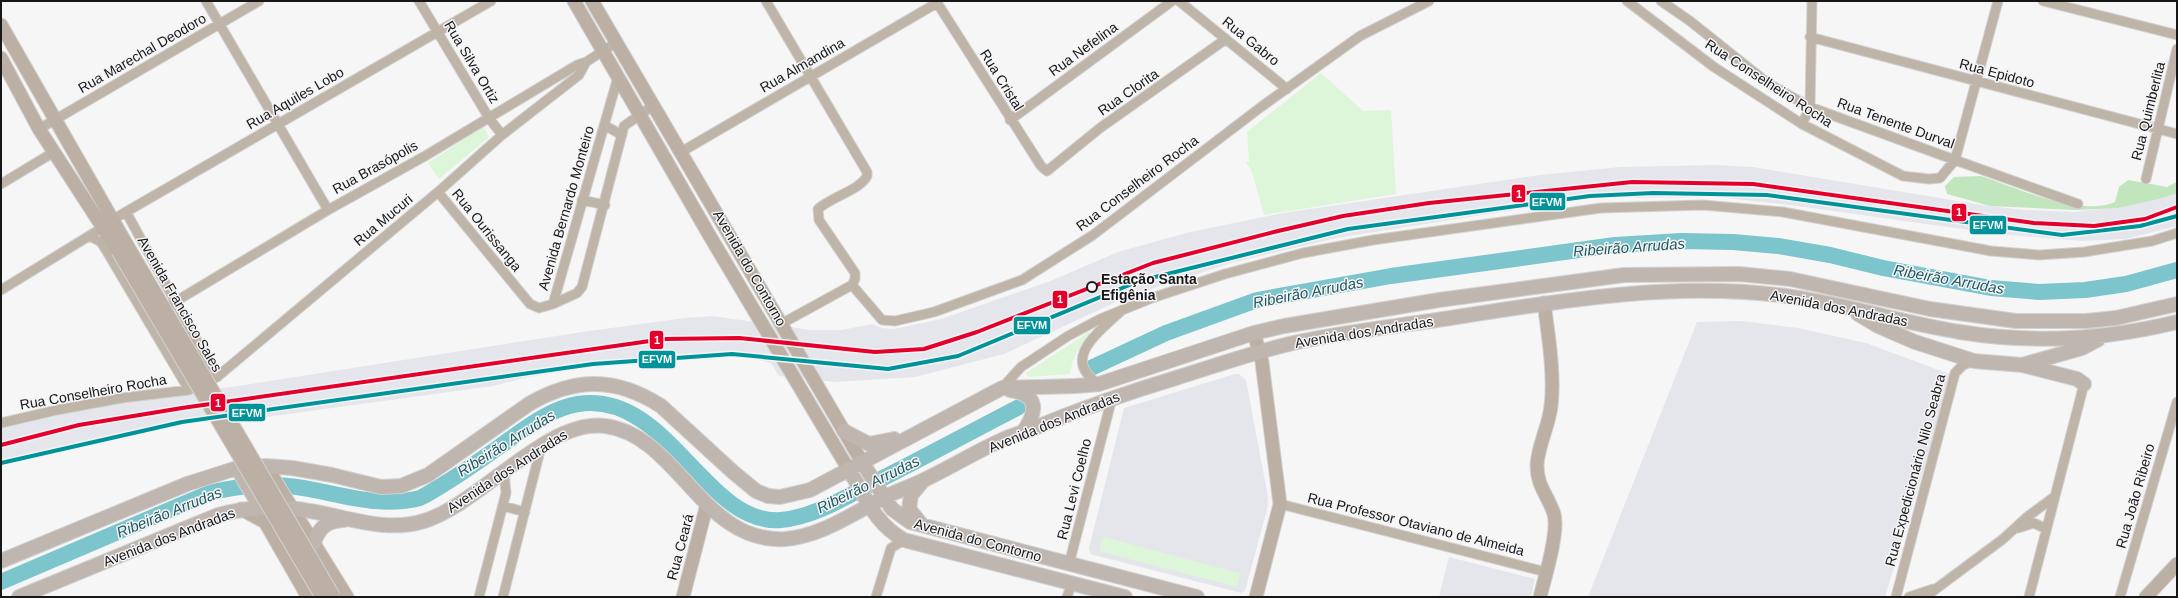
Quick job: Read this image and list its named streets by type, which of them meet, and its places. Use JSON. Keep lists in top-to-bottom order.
{
  "streets": {
    "main road": ["Avenida do Contorno", "Avenida dos Andradas"],
    "street": [
      "Rua Gabro",
      "Rua Nefelina",
      "Rua Marechal Deodoro",
      "Rua Silva Ortiz",
      "Rua Almandina",
      "Rua Epidoto",
      "Rua Cristal",
      "Rua Conselheiro Rocha",
      "Rua Clorita",
      "Rua Aquiles Lobo",
      "Rua Quimberlita",
      "Rua Tenente Durval",
      "Rua Brasópolis",
      "Avenida Bernardo Monteiro",
      "Rua Mucuri",
      "Rua Ourissanga",
      "Avenida Francisco Sales",
      "Rua Expedicionário Nilo Seabra",
      "Rua Levi Coelho",
      "Rua João Ribeiro",
      "Rua Professor Otaviano de Almeida",
      "Rua Ceará"
    ]
  },
  "crossings": [
    ["Rua Gabro", "Rua Conselheiro Rocha"],
    ["Rua Gabro", "Rua Clorita"],
    ["Rua Nefelina", "Rua Cristal"],
    ["Rua Marechal Deodoro", "Avenida Francisco Sales"],
    ["Rua Silva Ortiz", "Rua Aquiles Lobo"],
    ["Rua Silva Ortiz", "Rua Brasópolis"],
    ["Rua Silva Ortiz", "Rua Mucuri"],
    ["Rua Almandina", "Rua Cristal"],
    ["Rua Almandina", "Avenida do Contorno"],
    ["Rua Epidoto", "Rua Quimberlita"],
    ["Rua Epidoto", "Rua Tenente Durval"],
    ["Rua Cristal", "Rua Clorita"],
    ["Rua Conselheiro Rocha", "Rua Tenente Durval"],
    ["Rua Conselheiro Rocha", "Rua Mucuri"],
    ["Rua Aquiles Lobo", "Avenida Francisco Sales"],
    ["Rua Brasópolis", "Rua Mucuri"],
    ["Rua Brasópolis", "Avenida do Contorno"],
    ["Rua Brasópolis", "Avenida Francisco Sales"],
    ["Avenida Bernardo Monteiro", "Rua Ourissanga"],
    ["Avenida Bernardo Monteiro", "Avenida do Contorno"],
    ["Rua Mucuri", "Rua Ourissanga"],
    ["Rua Mucuri", "Avenida Francisco Sales"],
    ["Avenida do Contorno", "Avenida dos Andradas"],
    ["Avenida do Contorno", "Rua Levi Coelho"],
    ["Avenida dos Andradas", "Rua Levi Coelho"],
    ["Avenida dos Andradas", "Rua Ceará"]
  ],
  "water": ["Ribeirão Arrudas"],
  "places": ["Estação Santa Efigênia"],
  "lines": ["transit line 1", "transit line EFVM"]
}
